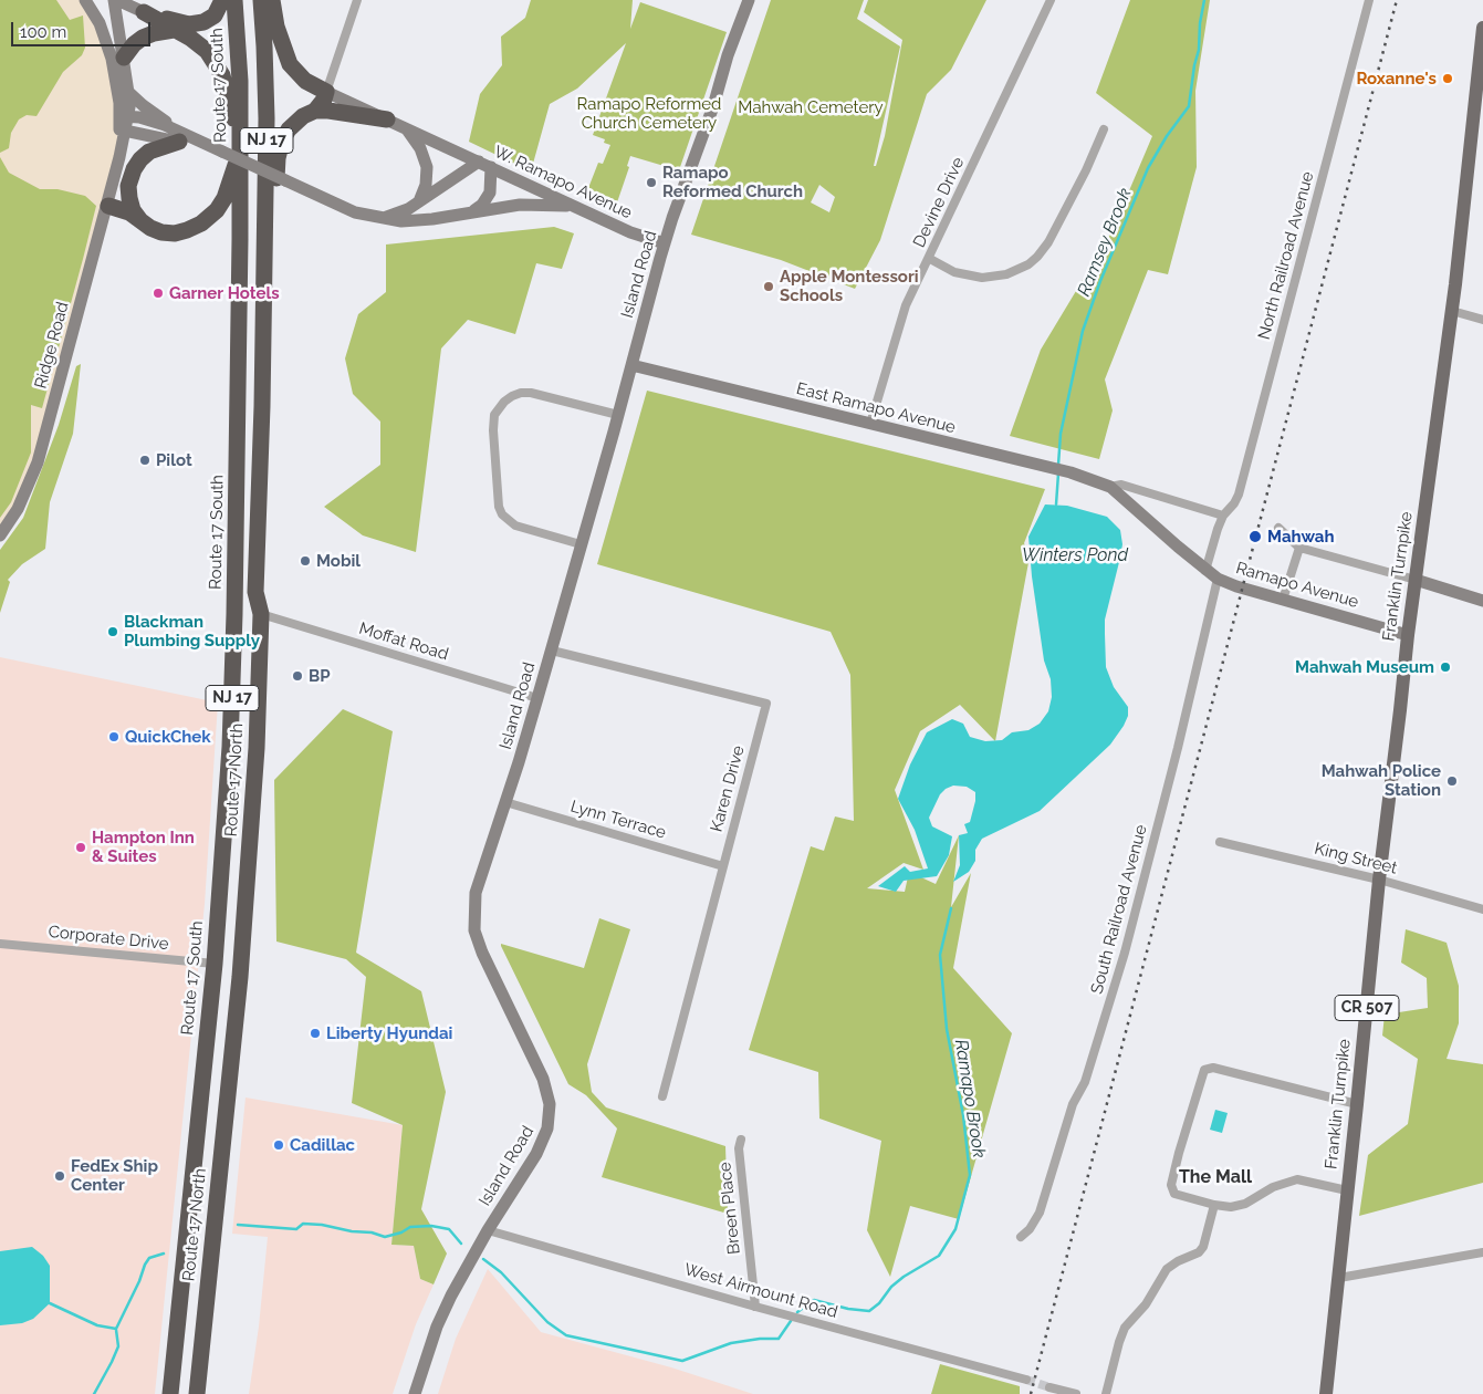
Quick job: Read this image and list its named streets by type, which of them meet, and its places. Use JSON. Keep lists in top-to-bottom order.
{
  "streets": {
    "highway": ["Route 17 South", "NJ 17", "Route 17 North"],
    "main road": ["Franklin Turnpike", "CR 507"],
    "street": [
      "W. Ramapo Avenue",
      "Devine Drive",
      "North Railroad Avenue",
      "Island Road",
      "Ridge Road",
      "East Ramapo Avenue",
      "Ramapo Avenue",
      "Moffat Road",
      "Karen Drive",
      "Lynn Terrace",
      "King Street",
      "South Railroad Avenue",
      "Corporate Drive",
      "Breen Place",
      "West Airmount Road"
    ]
  },
  "crossings": [
    ["Route 17 South", "Corporate Drive"],
    ["W. Ramapo Avenue", "Island Road"],
    ["Devine Drive", "East Ramapo Avenue"],
    ["Island Road", "East Ramapo Avenue"],
    ["Island Road", "Moffat Road"],
    ["Island Road", "Karen Drive"],
    ["Island Road", "Lynn Terrace"],
    ["Island Road", "West Airmount Road"],
    ["East Ramapo Avenue", "Ramapo Avenue"],
    ["Franklin Turnpike", "Ramapo Avenue"],
    ["Franklin Turnpike", "King Street"],
    ["Ramapo Avenue", "South Railroad Avenue"],
    ["Moffat Road", "Route 17 North"],
    ["Karen Drive", "Lynn Terrace"],
    ["Breen Place", "West Airmount Road"]
  ],
  "districts": ["The Mall"],
  "water": ["Ramsey Brook", "Winters Pond", "Ramapo Brook"],
  "parks": ["Ramapo Reformed Church Cemetery", "Mahwah Cemetery"],
  "places": [
    "Roxanne's",
    "Ramapo Reformed Church",
    "Apple Montessori Schools",
    "Garner Hotels",
    "Pilot",
    "Mahwah",
    "Mobil",
    "Blackman Plumbing Supply",
    "Mahwah Museum",
    "BP",
    "QuickChek",
    "Mahwah Police Station",
    "Hampton Inn & Suites",
    "Liberty Hyundai",
    "Cadillac",
    "FedEx Ship Center"
  ],
  "scale_bar": "100 m"
}
